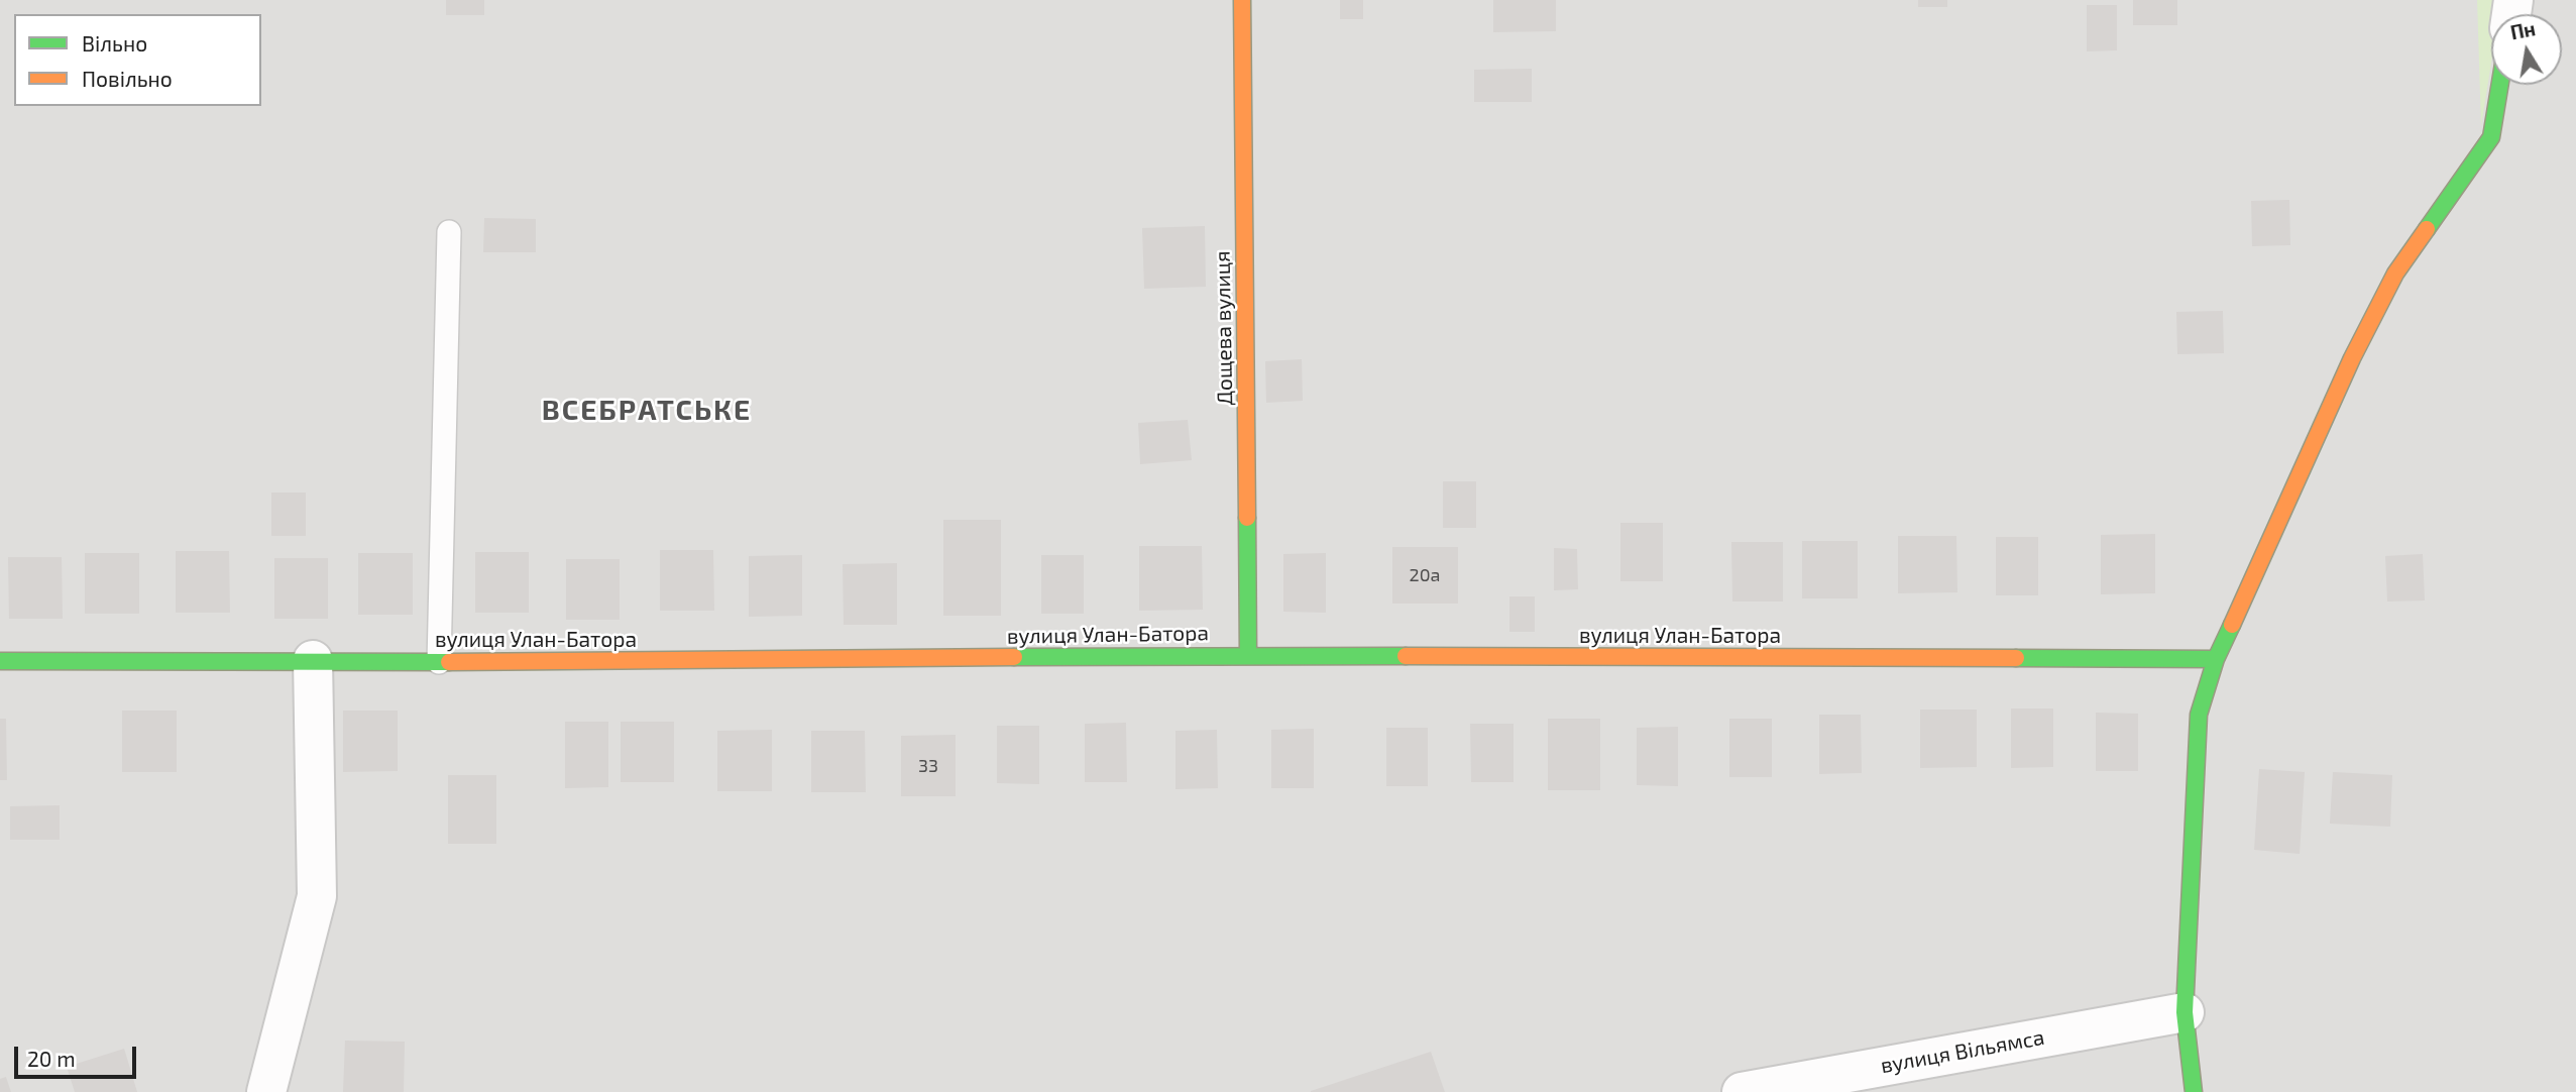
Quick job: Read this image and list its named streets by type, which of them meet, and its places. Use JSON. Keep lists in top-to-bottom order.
{
  "streets": {
    "street": ["Дощева вулиця", "вулиця Улан-Батора", "вулиця Вільямса"]
  },
  "crossings": [
    ["Дощева вулиця", "вулиця Улан-Батора"]
  ],
  "districts": ["ВСЕБРАТСЬКЕ"],
  "house_numbers": ["20а", "33"],
  "legend": ["Вільно", "Повільно"],
  "scale_bar": "20 m",
  "north": "top"
}
